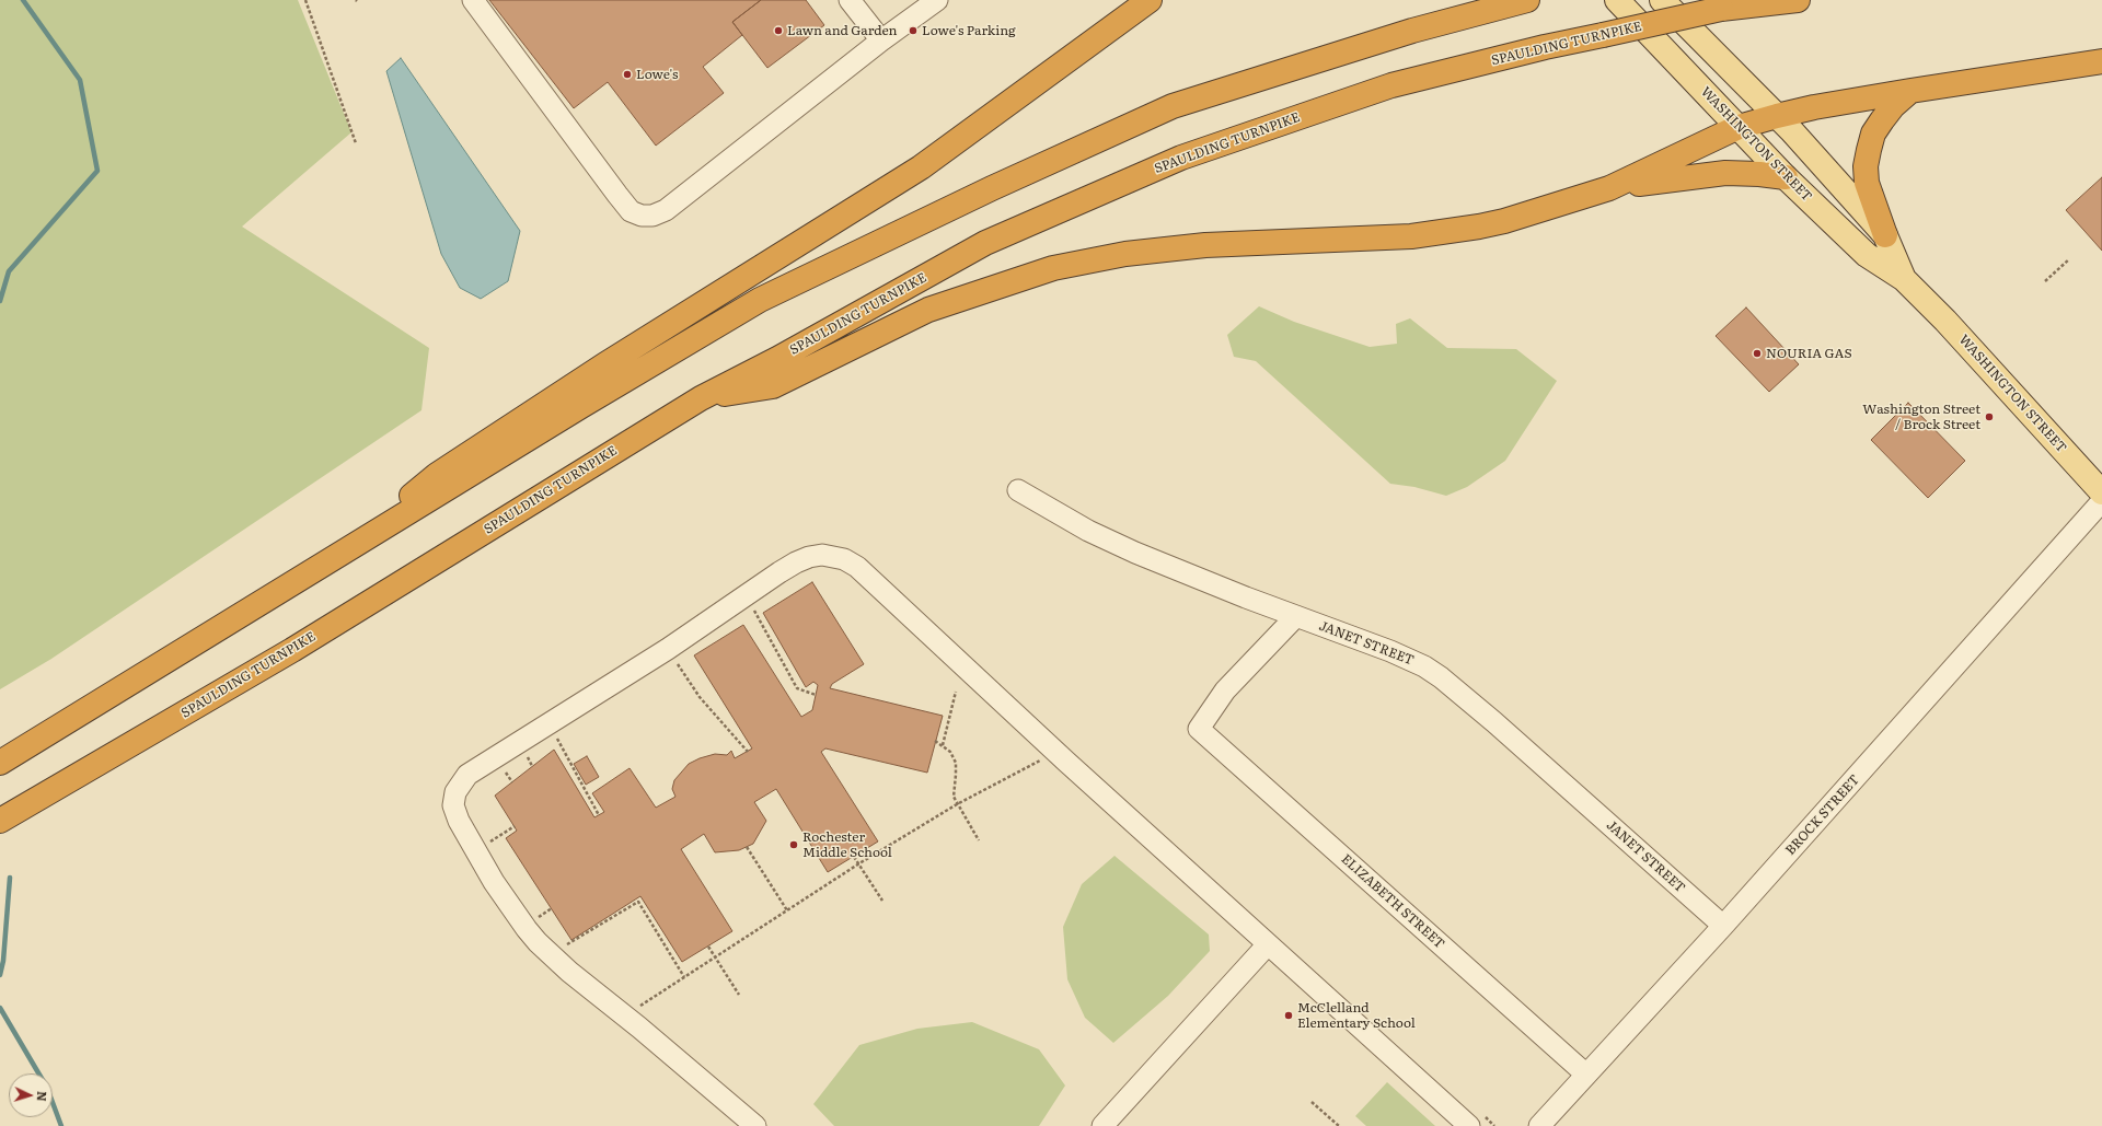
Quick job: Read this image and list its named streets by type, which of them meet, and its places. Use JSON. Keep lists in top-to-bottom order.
{
  "streets": {
    "highway": ["SPAULDING TURNPIKE"],
    "main road": ["WASHINGTON STREET"],
    "street": ["JANET STREET", "BROCK STREET", "ELIZABETH STREET"]
  },
  "crossings": [
    ["JANET STREET", "BROCK STREET"],
    ["JANET STREET", "ELIZABETH STREET"],
    ["BROCK STREET", "ELIZABETH STREET"]
  ],
  "places": [
    "Lawn and Garden",
    "Lowe's Parking",
    "Lowe's",
    "NOURIA GAS",
    "Washington Street / Brock Street",
    "Rochester Middle School",
    "McClelland Elementary School"
  ],
  "north": "right"
}
